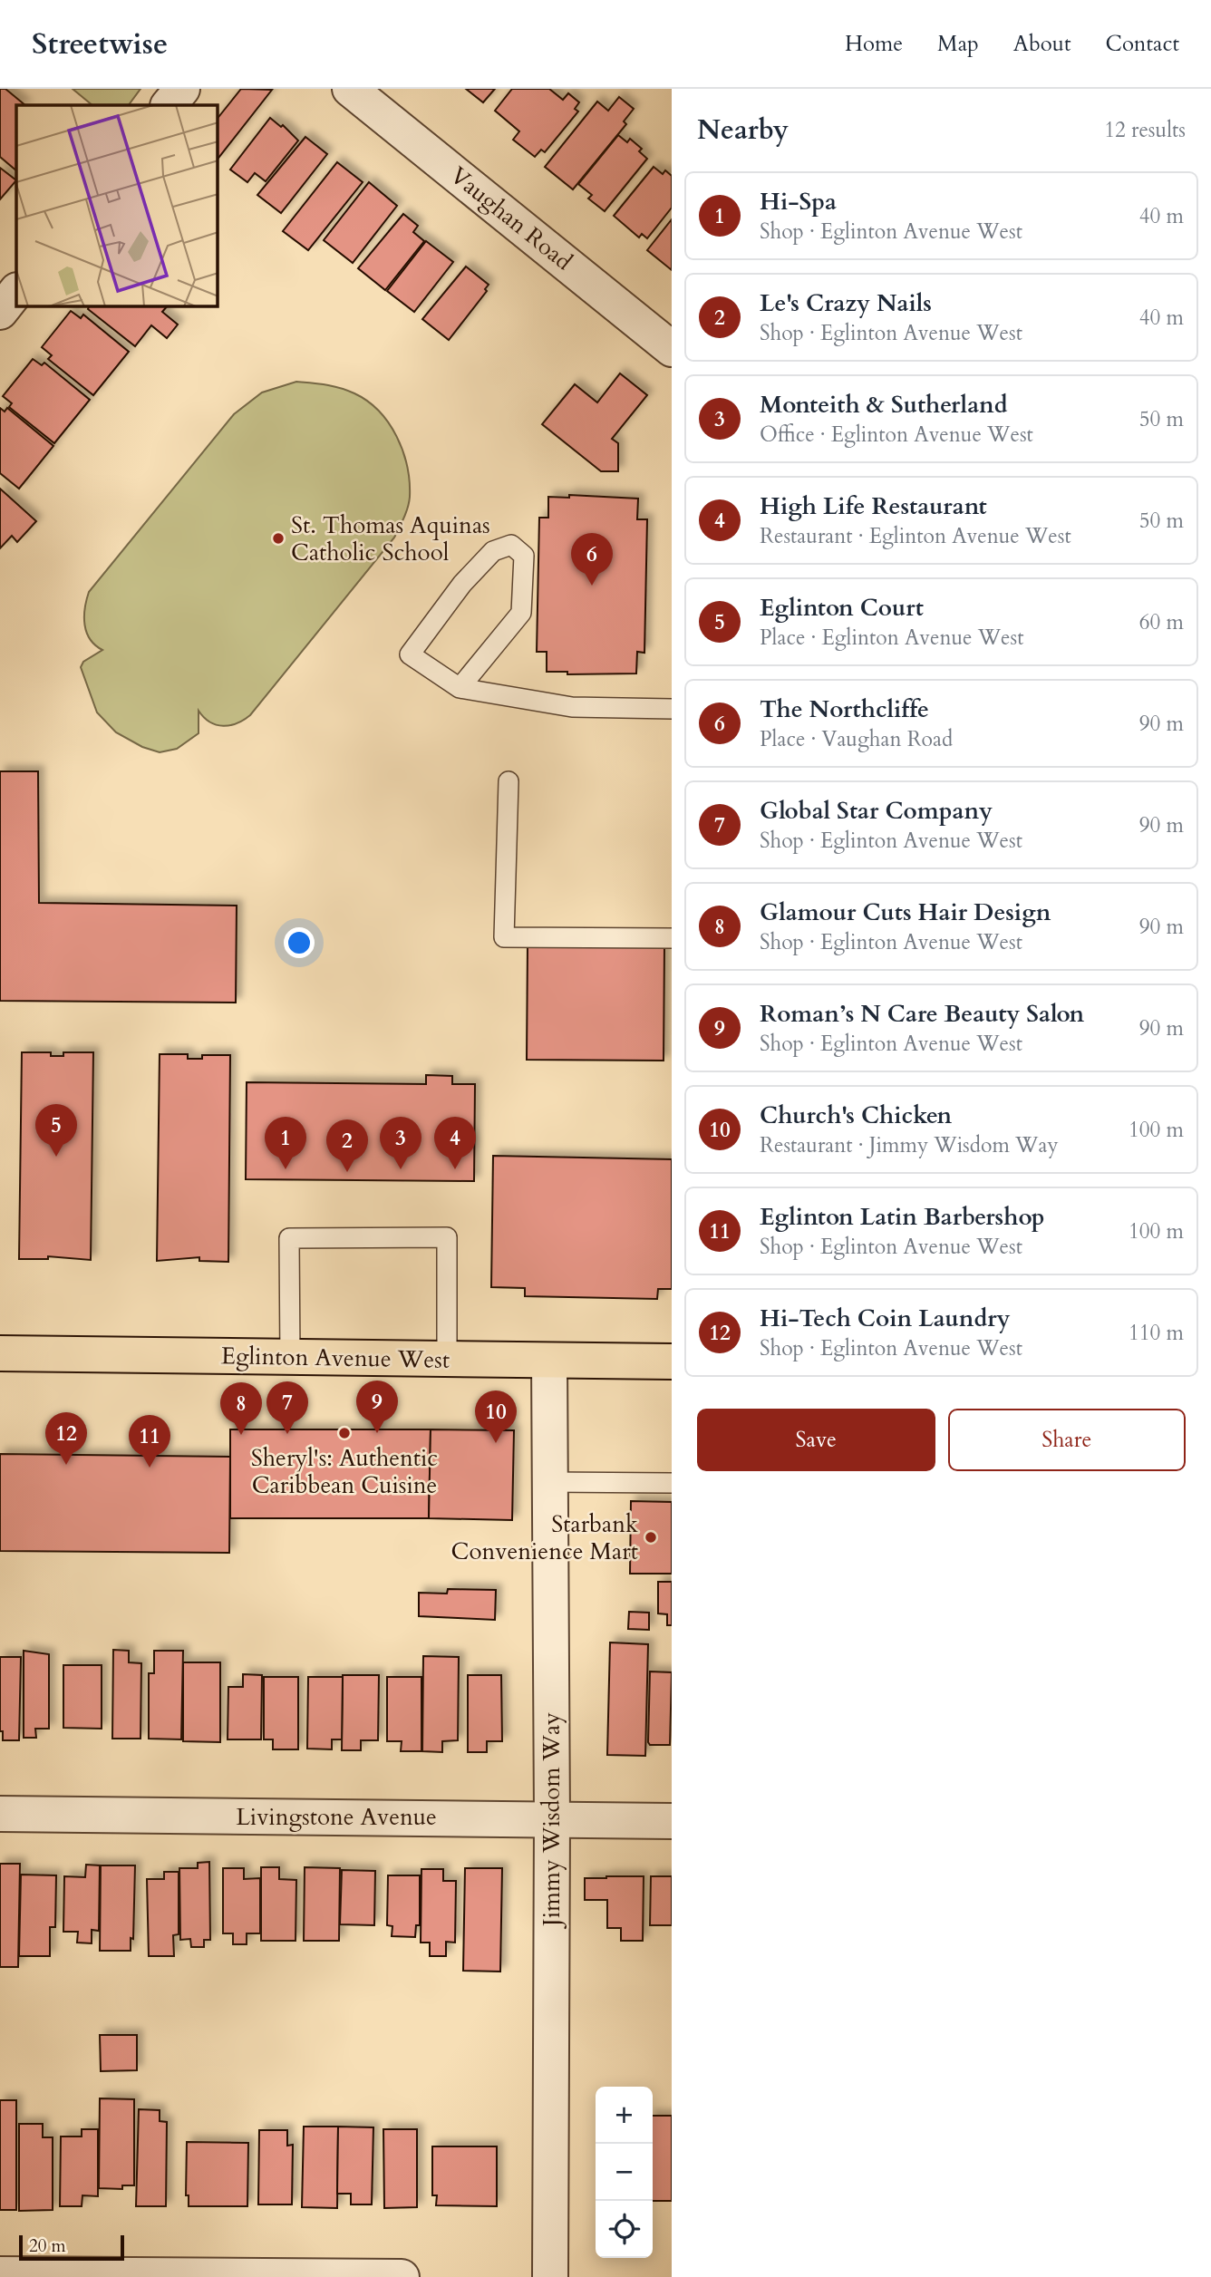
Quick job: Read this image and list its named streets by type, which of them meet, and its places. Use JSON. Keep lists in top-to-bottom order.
{
  "streets": {
    "main road": ["Eglinton Avenue West"],
    "street": ["Vaughan Road", "Livingstone Avenue", "Jimmy Wisdom Way"]
  },
  "crossings": [
    ["Eglinton Avenue West", "Jimmy Wisdom Way"],
    ["Livingstone Avenue", "Jimmy Wisdom Way"]
  ],
  "places": ["St. Thomas Aquinas Catholic School", "Sheryl's: Authentic Caribbean Cuisine", "Starbank Convenience Mart"],
  "scale_bar": "20 m",
  "page": {
    "header": "Streetwise",
    "nav": [
      "Home",
      "Map",
      "About",
      "Contact"
    ],
    "heading": ["Nearby", "12 results"],
    "list": [
      {
        "mark": "1",
        "name": "Hi-Spa",
        "note": "Shop · Eglinton Avenue West",
        "value": "40 m"
      },
      {
        "mark": "2",
        "name": "Le's Crazy Nails",
        "note": "Shop · Eglinton Avenue West",
        "value": "40 m"
      },
      {
        "mark": "3",
        "name": "Monteith & Sutherland",
        "note": "Office · Eglinton Avenue West",
        "value": "50 m"
      },
      {
        "mark": "4",
        "name": "High Life Restaurant",
        "note": "Restaurant · Eglinton Avenue West",
        "value": "50 m"
      },
      {
        "mark": "5",
        "name": "Eglinton Court",
        "note": "Place · Eglinton Avenue West",
        "value": "60 m"
      },
      {
        "mark": "6",
        "name": "The Northcliffe",
        "note": "Place · Vaughan Road",
        "value": "90 m"
      },
      {
        "mark": "7",
        "name": "Global Star Company",
        "note": "Shop · Eglinton Avenue West",
        "value": "90 m"
      },
      {
        "mark": "8",
        "name": "Glamour Cuts Hair Design",
        "note": "Shop · Eglinton Avenue West",
        "value": "90 m"
      },
      {
        "mark": "9",
        "name": "Roman’s N Care Beauty Salon",
        "note": "Shop · Eglinton Avenue West",
        "value": "90 m"
      },
      {
        "mark": "10",
        "name": "Church's Chicken",
        "note": "Restaurant · Jimmy Wisdom Way",
        "value": "100 m"
      },
      {
        "mark": "11",
        "name": "Eglinton Latin Barbershop",
        "note": "Shop · Eglinton Avenue West",
        "value": "100 m"
      },
      {
        "mark": "12",
        "name": "Hi-Tech Coin Laundry",
        "note": "Shop · Eglinton Avenue West",
        "value": "110 m"
      }
    ],
    "pins": [
      "6",
      "5",
      "1",
      "3",
      "4",
      "2",
      "9",
      "7",
      "8",
      "10",
      "12",
      "11"
    ],
    "buttons": ["Save", "Share"],
    "map_buttons": ["+", "−"],
    "scale": "20 m"
  }
}
